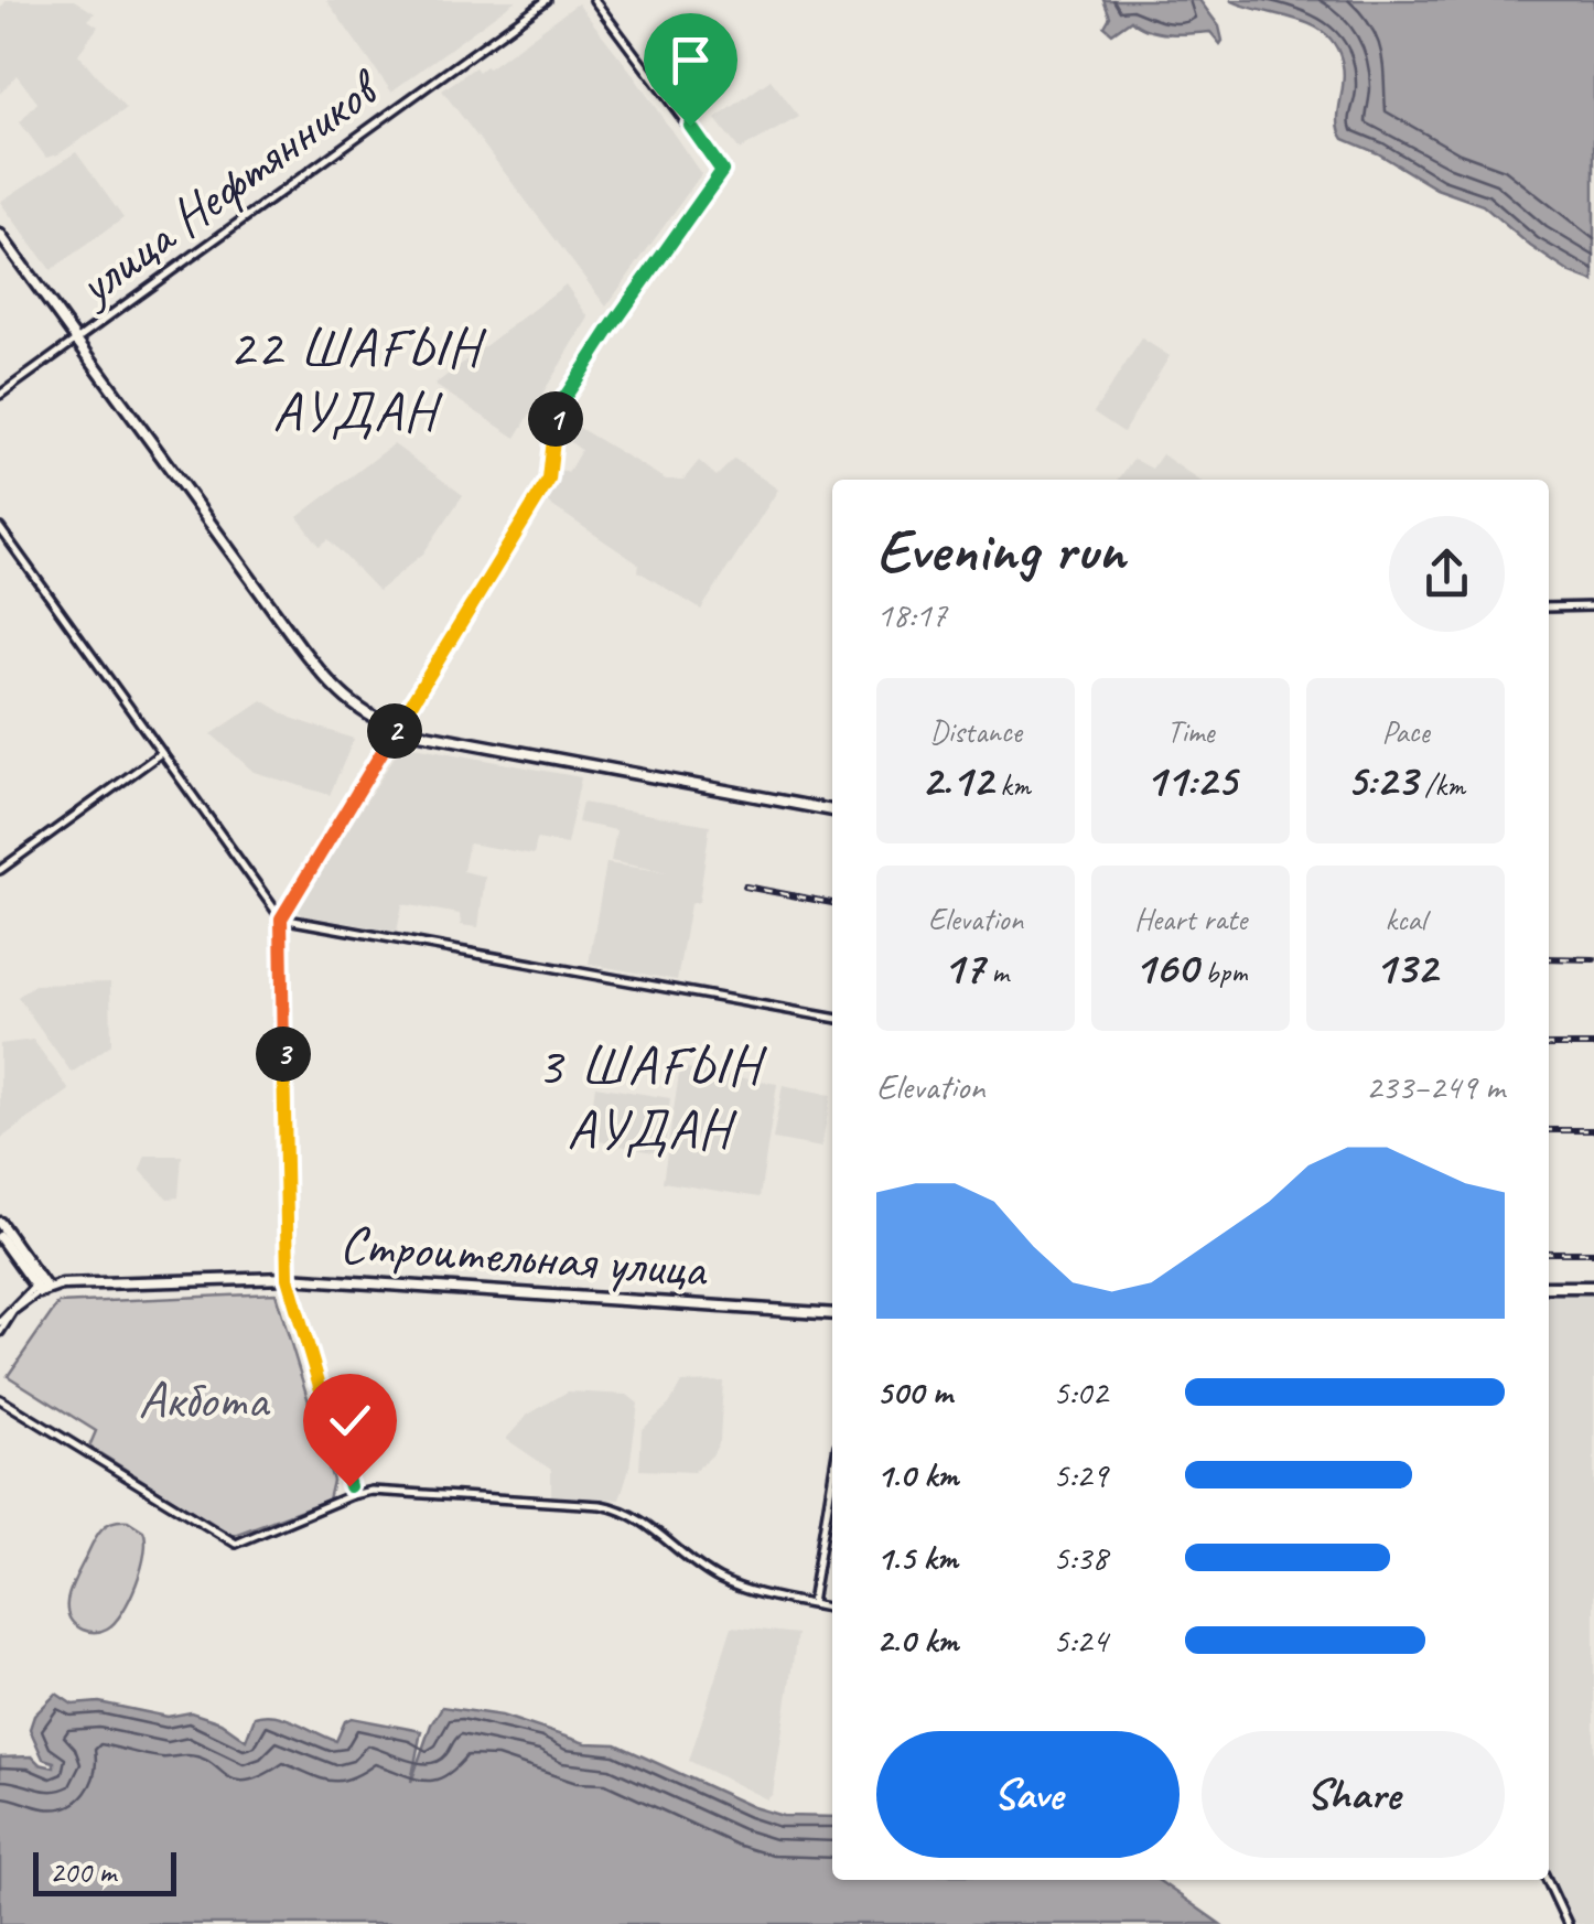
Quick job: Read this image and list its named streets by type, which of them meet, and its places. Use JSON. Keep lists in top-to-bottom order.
{
  "streets": {
    "main road": ["Строительная улица"],
    "street": ["улица Нефтянников"]
  },
  "districts": ["22 ШАҒЫН АУДАН", "3 ШАҒЫН АУДАН"],
  "parks": ["Акбота"],
  "scale_bar": "200 m",
  "page": {
    "pins": ["1", "2", "3"],
    "heading": ["Evening run", "18:17"],
    "stats": [
      ["Distance", "2.12 km"],
      ["Time", "11:25"],
      ["Pace", "5:23 /km"],
      ["Elevation", "17 m"],
      ["Heart rate", "160 bpm"],
      ["kcal", "132"]
    ],
    "chart": ["Elevation", "233–249 m"],
    "list": [
      {
        "name": "500 m",
        "note": "5:02"
      },
      {
        "name": "1.0 km",
        "note": "5:29"
      },
      {
        "name": "1.5 km",
        "note": "5:38"
      },
      {
        "name": "2.0 km",
        "note": "5:24"
      }
    ],
    "buttons": ["Save", "Share"],
    "scale": "200 m"
  }
}
